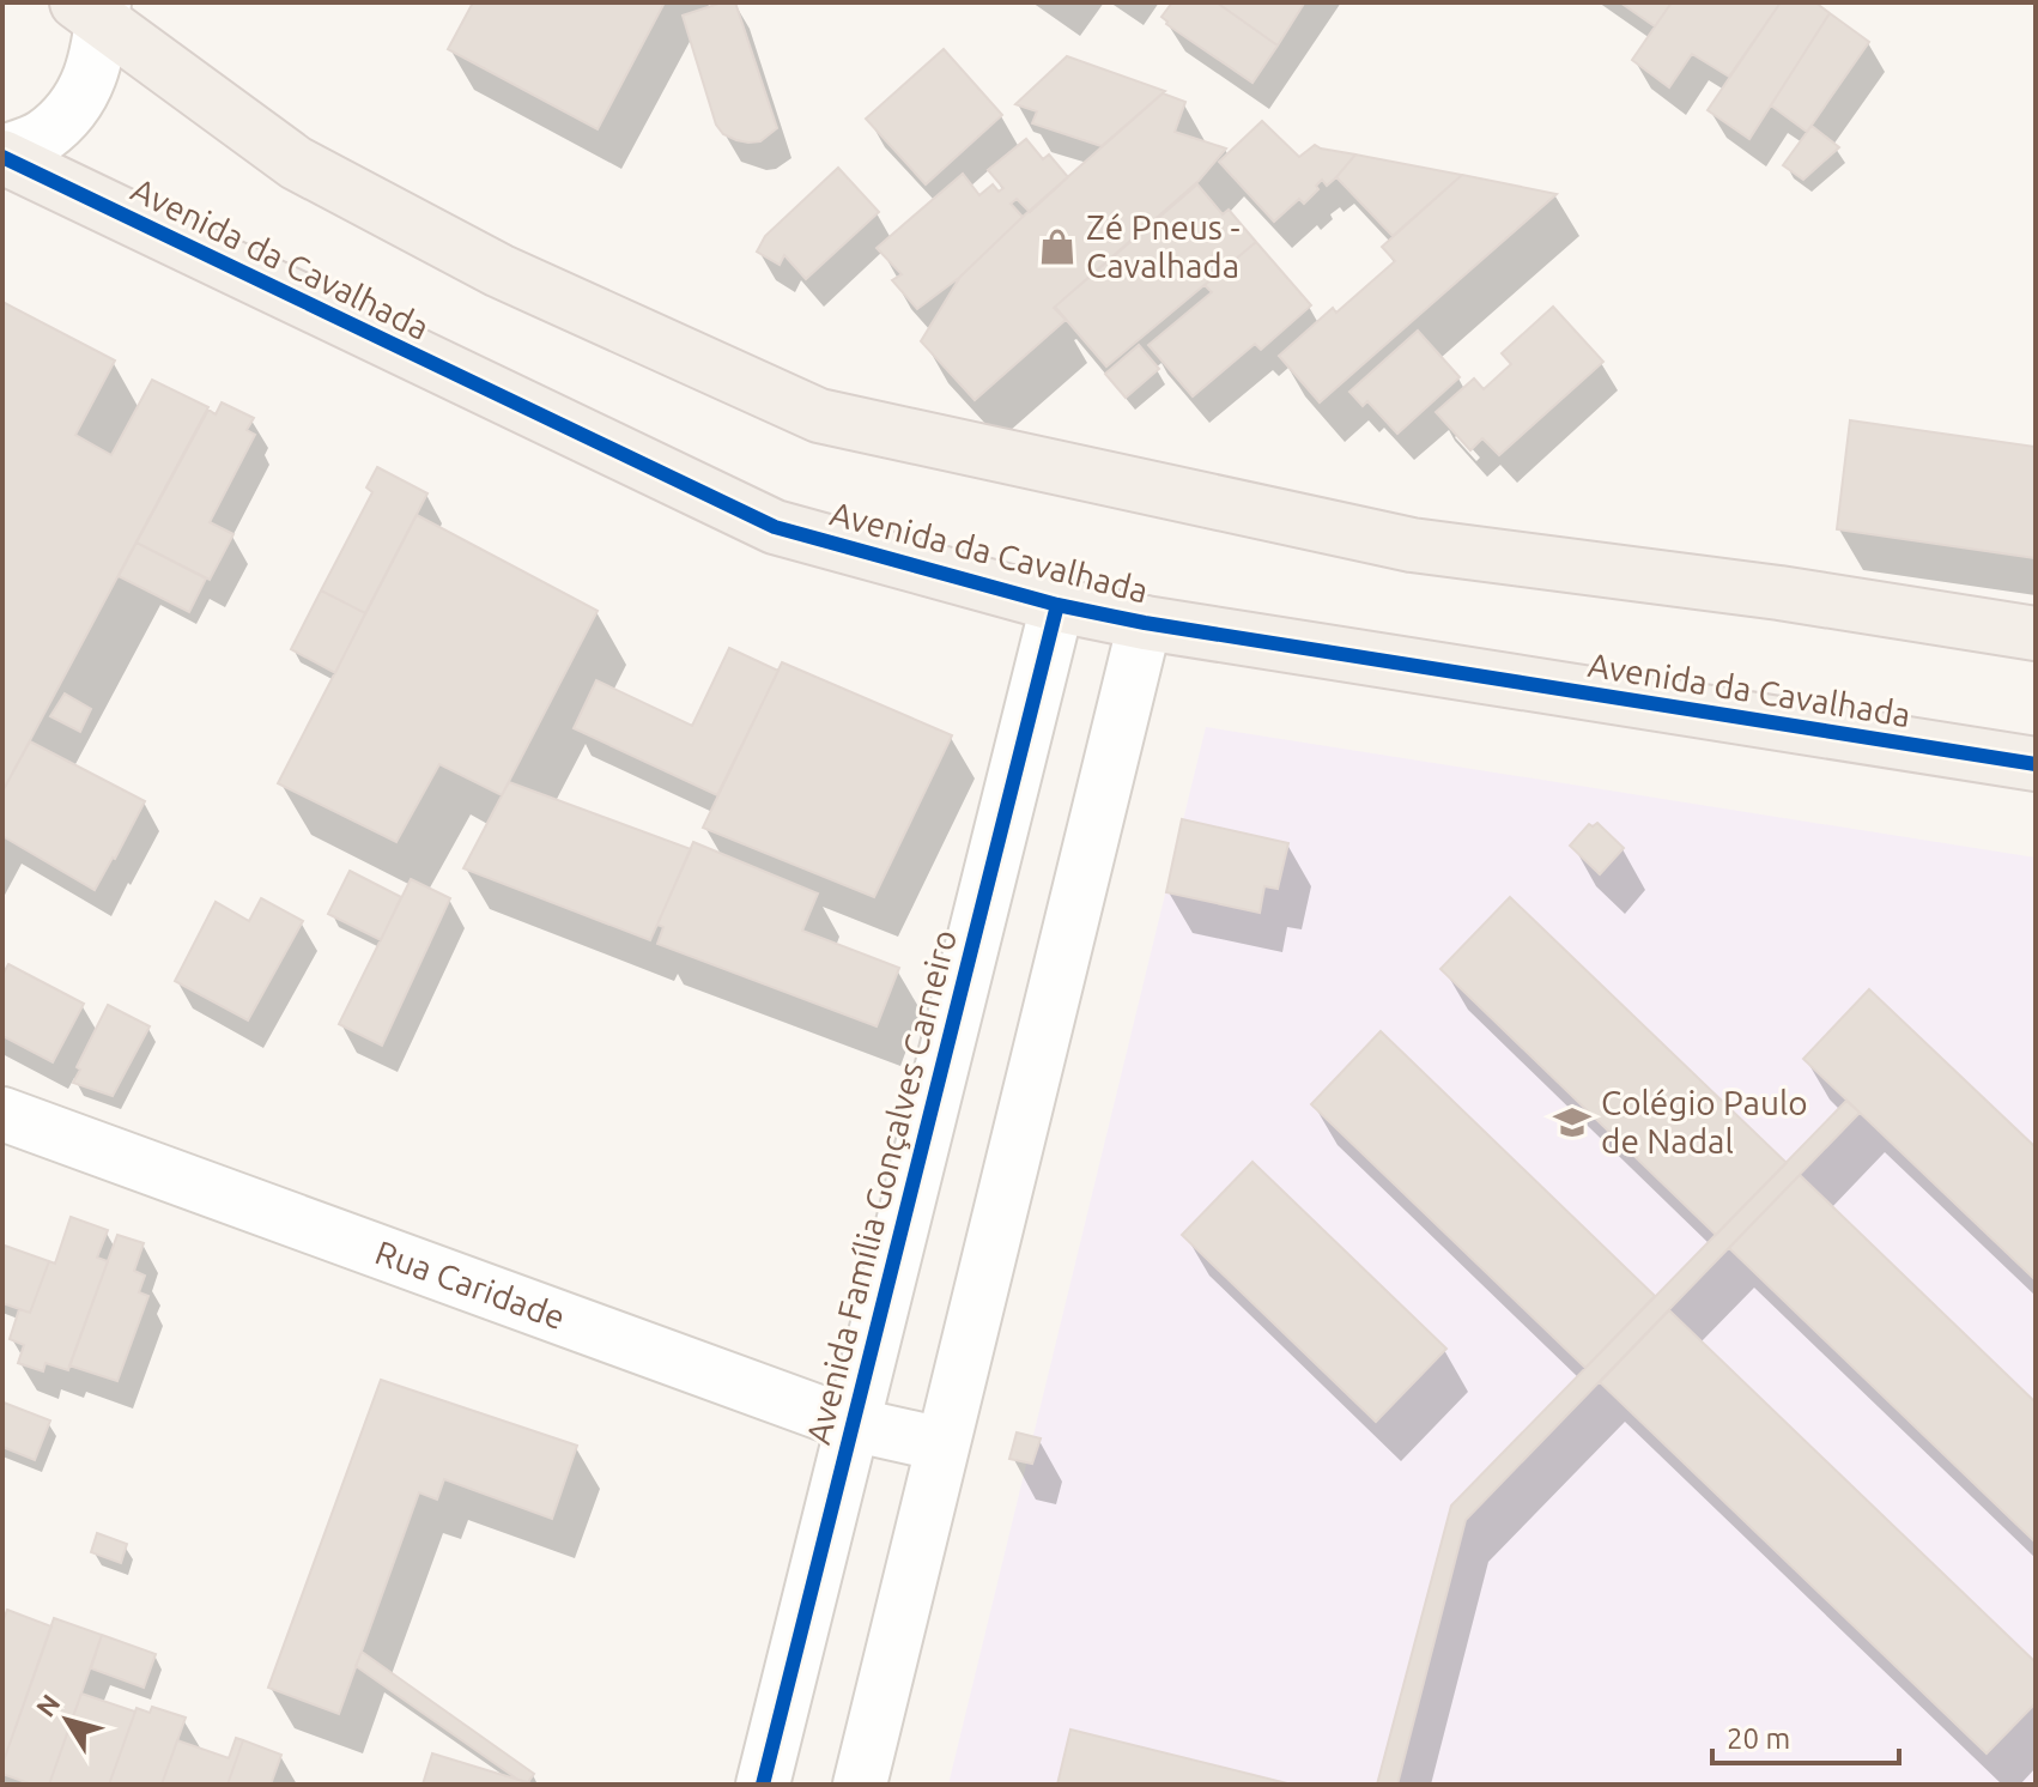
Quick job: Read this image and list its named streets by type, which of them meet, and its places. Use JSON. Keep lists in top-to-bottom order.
{
  "streets": {
    "main road": ["Avenida da Cavalhada"],
    "street": ["Avenida Família Gonçalves Carneiro", "Rua Caridade"]
  },
  "crossings": [
    ["Avenida da Cavalhada", "Avenida Família Gonçalves Carneiro"],
    ["Avenida Família Gonçalves Carneiro", "Rua Caridade"]
  ],
  "places": {
    "shop": ["Zé Pneus - Cavalhada"],
    "school or university": ["Colégio Paulo de Nadal"]
  },
  "scale_bar": "20 m",
  "north": "top left"
}
